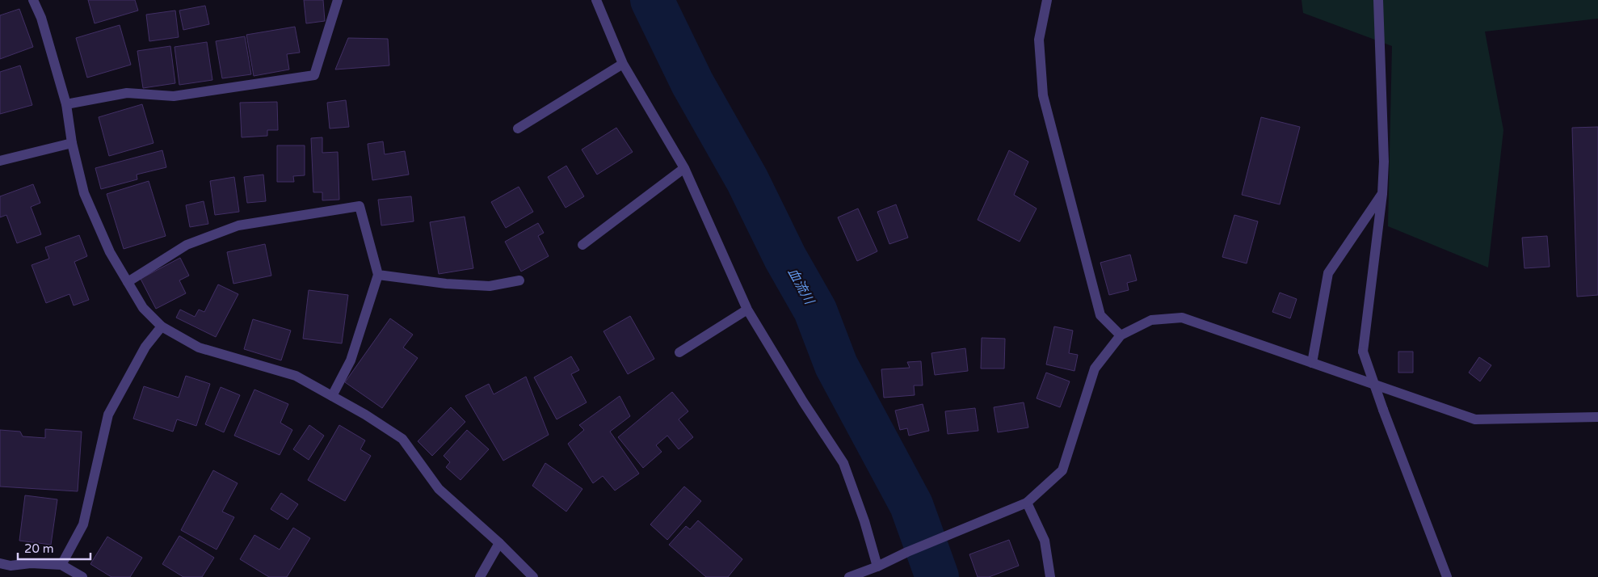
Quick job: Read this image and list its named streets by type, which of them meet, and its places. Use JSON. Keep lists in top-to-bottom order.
{
  "water": ["血流川"],
  "scale_bar": "20 m"
}
